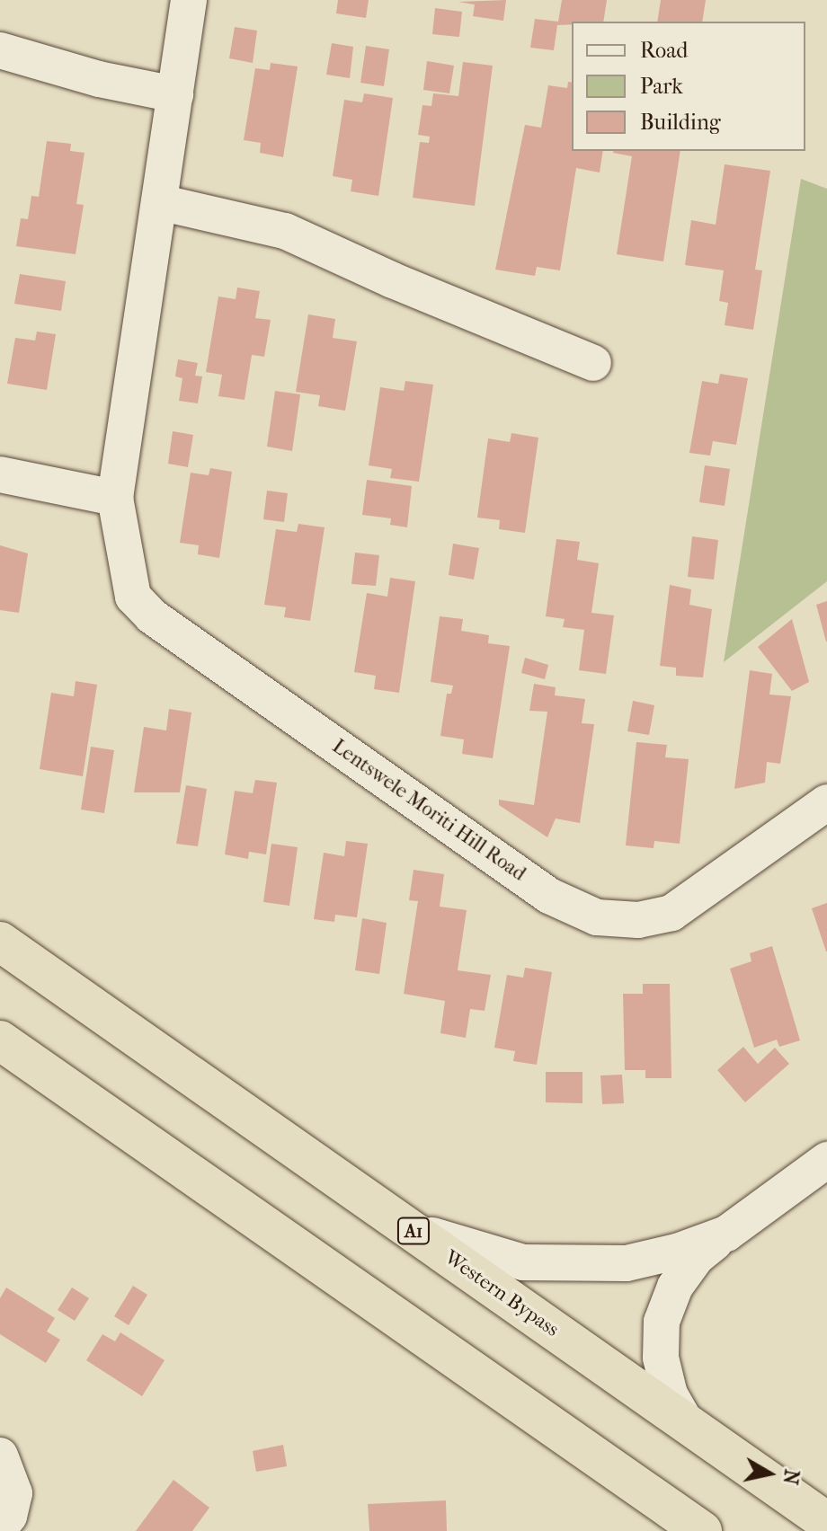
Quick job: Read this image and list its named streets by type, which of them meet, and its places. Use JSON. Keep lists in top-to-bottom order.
{
  "streets": {
    "highway": ["A1", "Western Bypass"],
    "street": ["Lentswele Moriti Hill Road"]
  },
  "legend": ["Road", "Park", "Building"],
  "north": "right"
}
